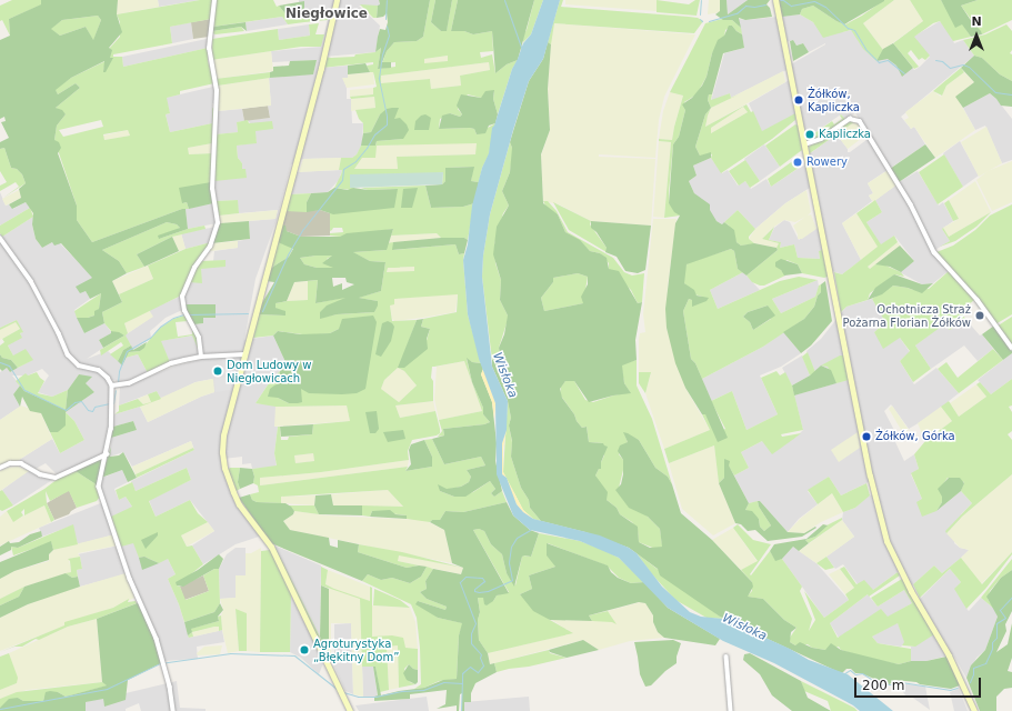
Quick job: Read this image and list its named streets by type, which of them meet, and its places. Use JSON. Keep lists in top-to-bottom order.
{
  "districts": ["Niegłowice"],
  "water": ["Wisłoka"],
  "places": [
    "Żółków, Kapliczka",
    "Kapliczka",
    "Rowery",
    "Ochotnicza Straż Pożarna Florian Żółków",
    "Dom Ludowy w Niegłowicach",
    "Żółków, Górka",
    "Agroturystyka „Błękitny Dom”"
  ],
  "scale_bar": "200 m",
  "north": "top"
}
